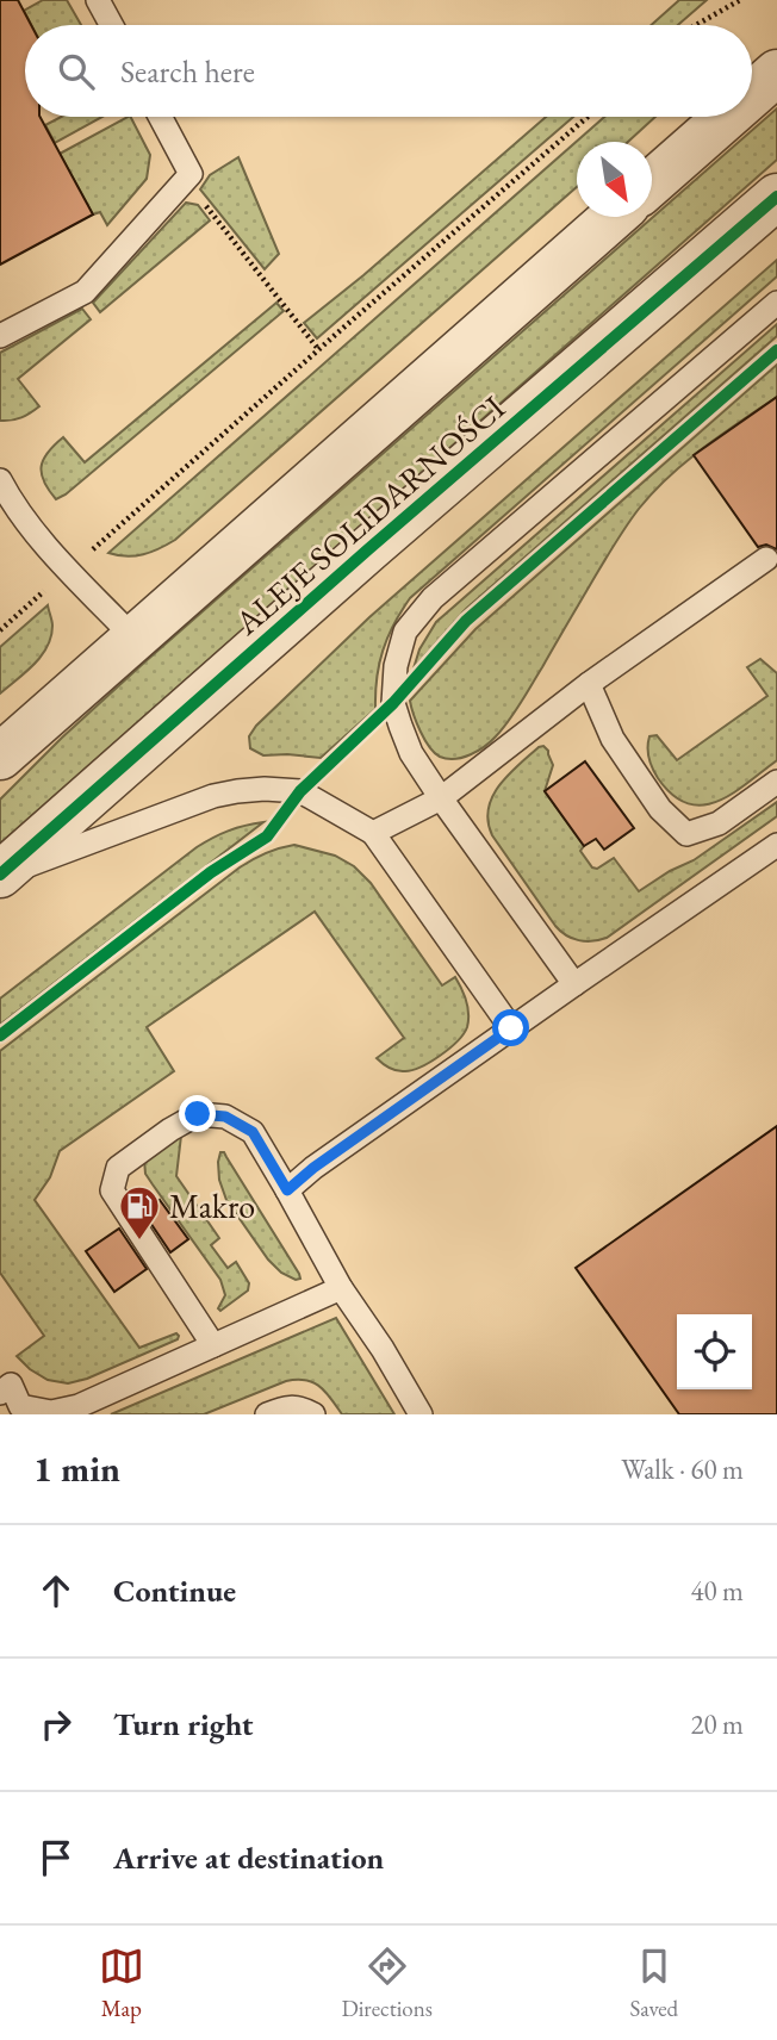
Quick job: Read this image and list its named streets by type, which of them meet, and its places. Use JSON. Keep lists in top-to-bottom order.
{
  "streets": {
    "street": ["ALEJE SOLIDARNOŚCI"]
  },
  "places": {
    "fuel station": ["Makro"]
  },
  "north": "bottom right",
  "page": {
    "search": "Search here",
    "heading": ["1 min", "Walk · 60 m"],
    "list": [
      ["Continue", "40 m"],
      ["Turn right", "20 m"],
      "Arrive at destination"
    ],
    "nav": ["Map", "Directions", "Saved"]
  }
}
